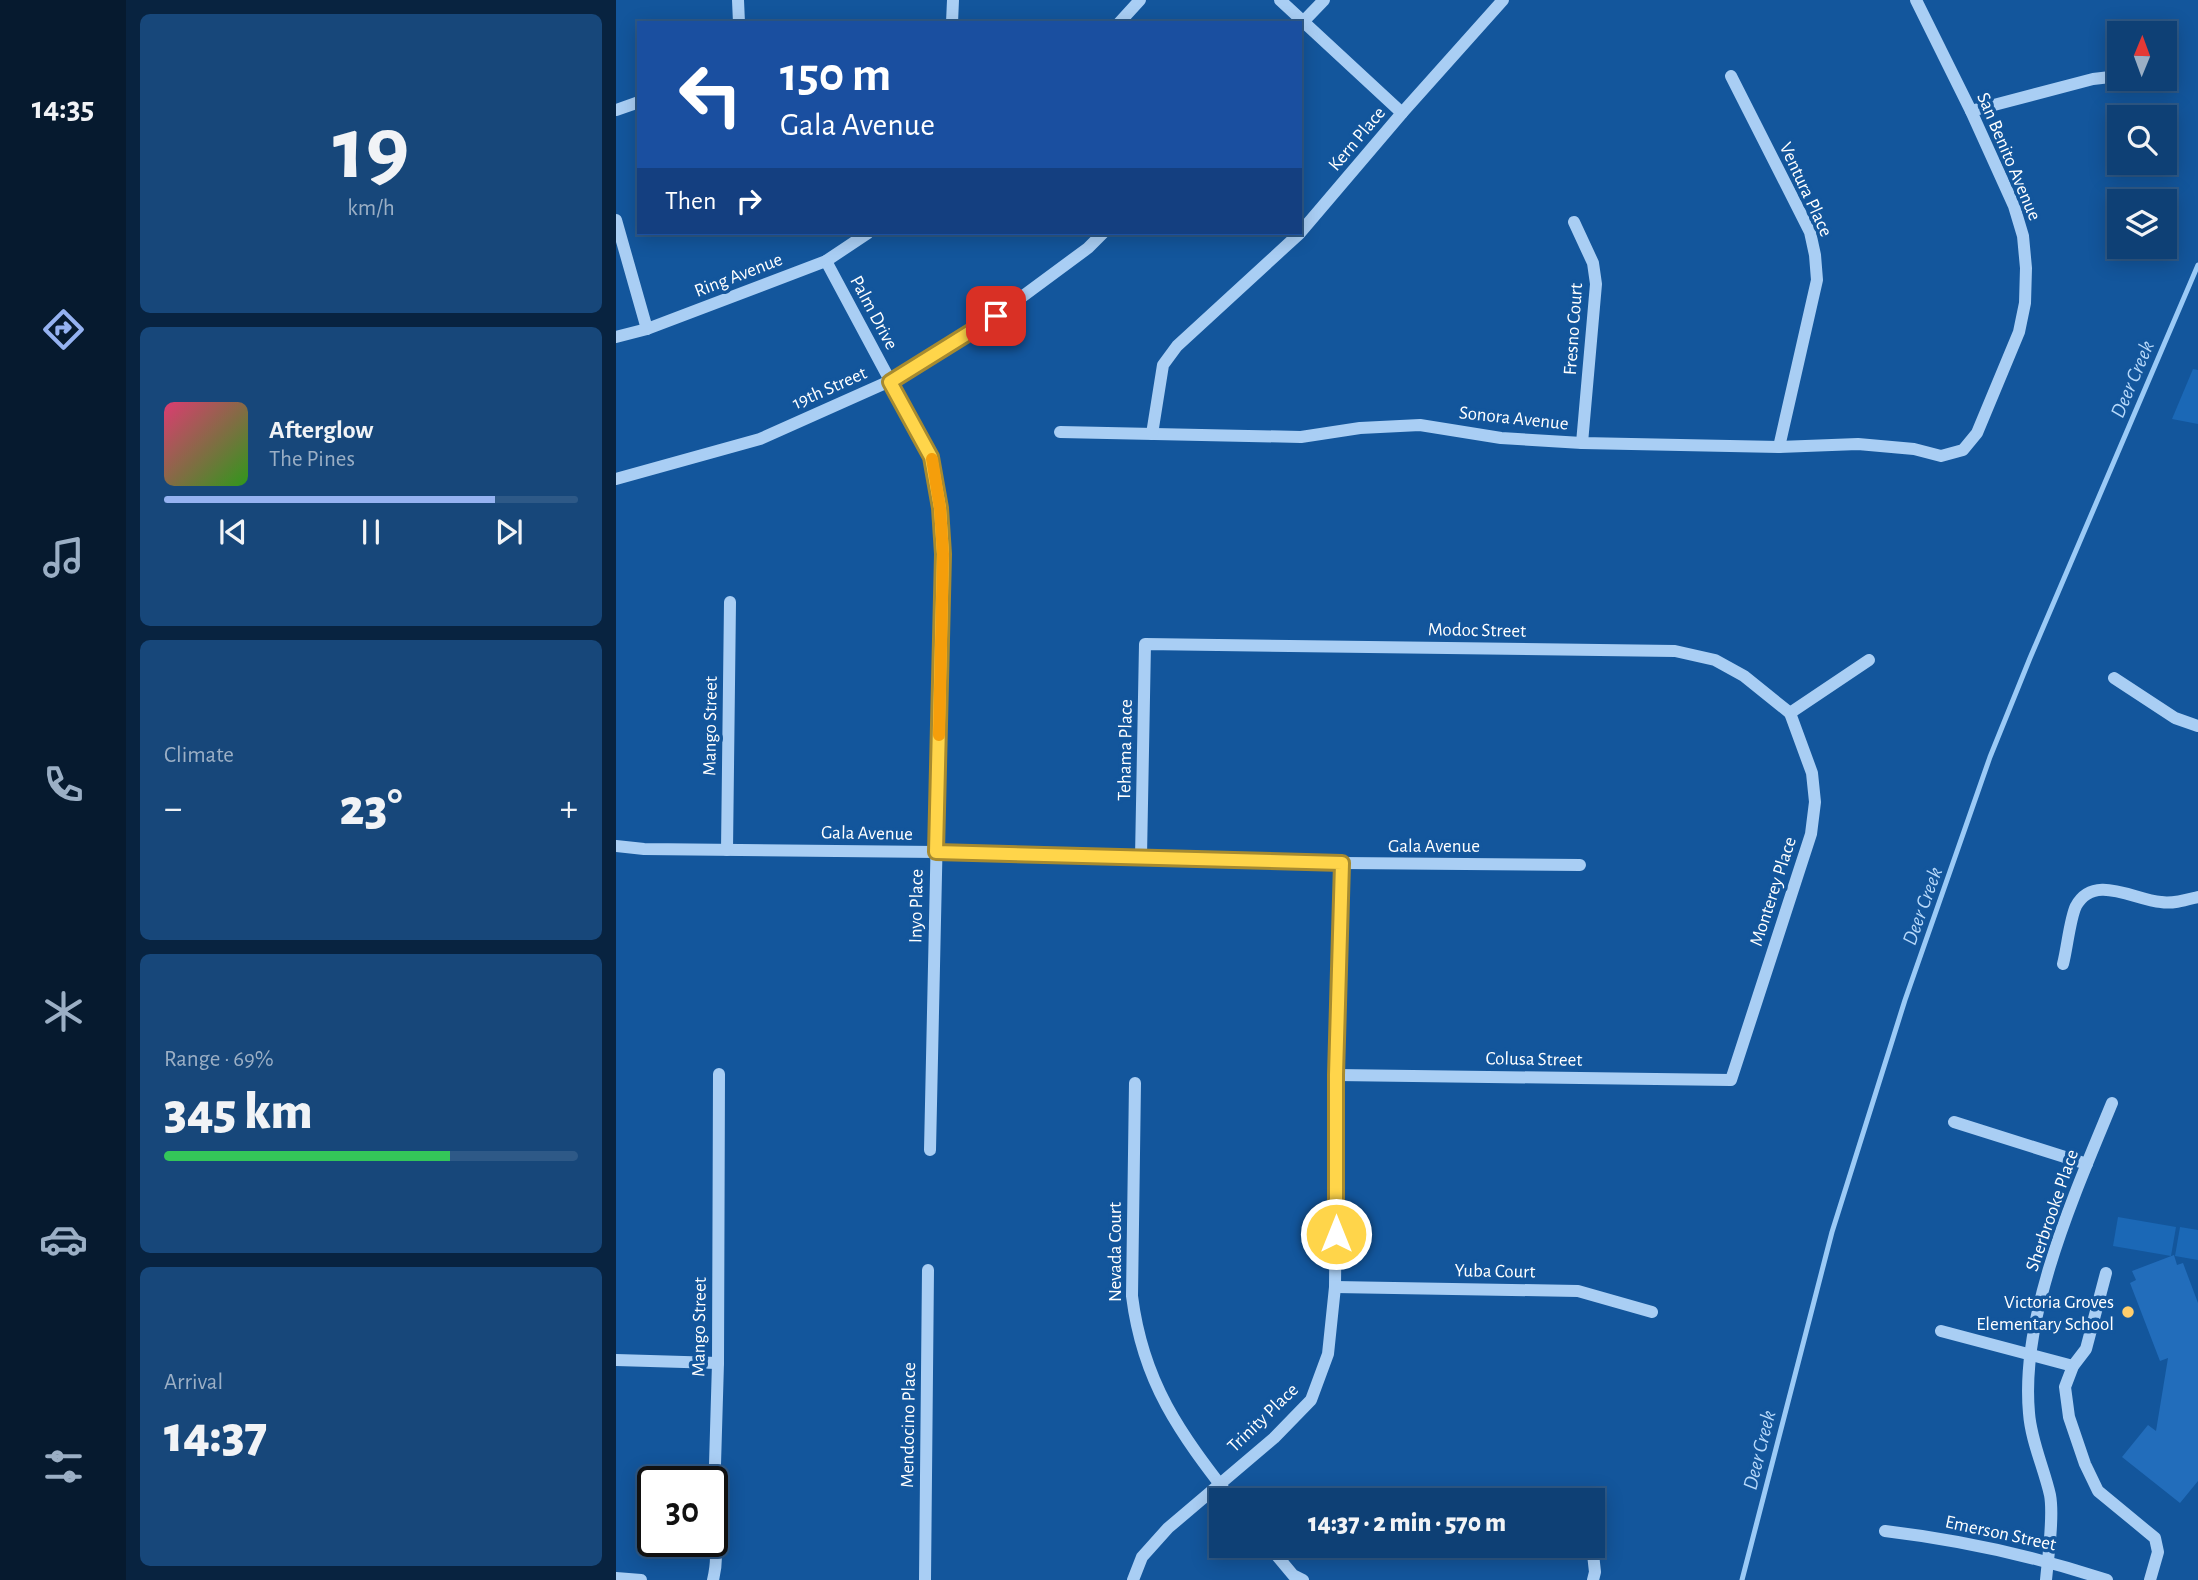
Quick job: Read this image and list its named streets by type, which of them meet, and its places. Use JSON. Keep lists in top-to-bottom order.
{
  "streets": {
    "street": [
      "Kern Place",
      "San Benito Avenue",
      "Ventura Place",
      "Ring Avenue",
      "Palm Drive",
      "Fresno Court",
      "19th Street",
      "Sonora Avenue",
      "Modoc Street",
      "Mango Street",
      "Tehama Place",
      "Gala Avenue",
      "Monterey Place",
      "Inyo Place",
      "Colusa Street",
      "Sherbrooke Place",
      "Nevada Court",
      "Yuba Court",
      "Trinity Place",
      "Mendocino Place",
      "Emerson Street"
    ]
  },
  "crossings": [
    ["Kern Place", "Sonora Avenue"],
    ["San Benito Avenue", "Sonora Avenue"],
    ["Ventura Place", "Sonora Avenue"],
    ["Ring Avenue", "Palm Drive"],
    ["Palm Drive", "19th Street"],
    ["Palm Drive", "Inyo Place"],
    ["Fresno Court", "Sonora Avenue"],
    ["19th Street", "Inyo Place"],
    ["Modoc Street", "Tehama Place"],
    ["Modoc Street", "Monterey Place"],
    ["Mango Street", "Gala Avenue"],
    ["Tehama Place", "Gala Avenue"],
    ["Gala Avenue", "Inyo Place"],
    ["Gala Avenue", "Trinity Place"],
    ["Monterey Place", "Colusa Street"],
    ["Colusa Street", "Trinity Place"],
    ["Sherbrooke Place", "Emerson Street"],
    ["Nevada Court", "Trinity Place"],
    ["Yuba Court", "Trinity Place"]
  ],
  "water": ["Deer Creek"],
  "places": ["Victoria Groves Elementary School"],
  "north": "top",
  "page": {
    "tabs": "14:35",
    "tile": [
      ["19", "km/h"],
      "Climate",
      ["Range · 69%", "345 km"],
      ["Arrival", "14:37"]
    ],
    "turn": ["150 m", "Gala Avenue"],
    "then": "Then",
    "song": ["Afterglow", "The Pines"],
    "heat": ["−", "23°", "+"],
    "limit": "30",
    "trip": "14:37 · 2 min · 570 m"
  }
}
